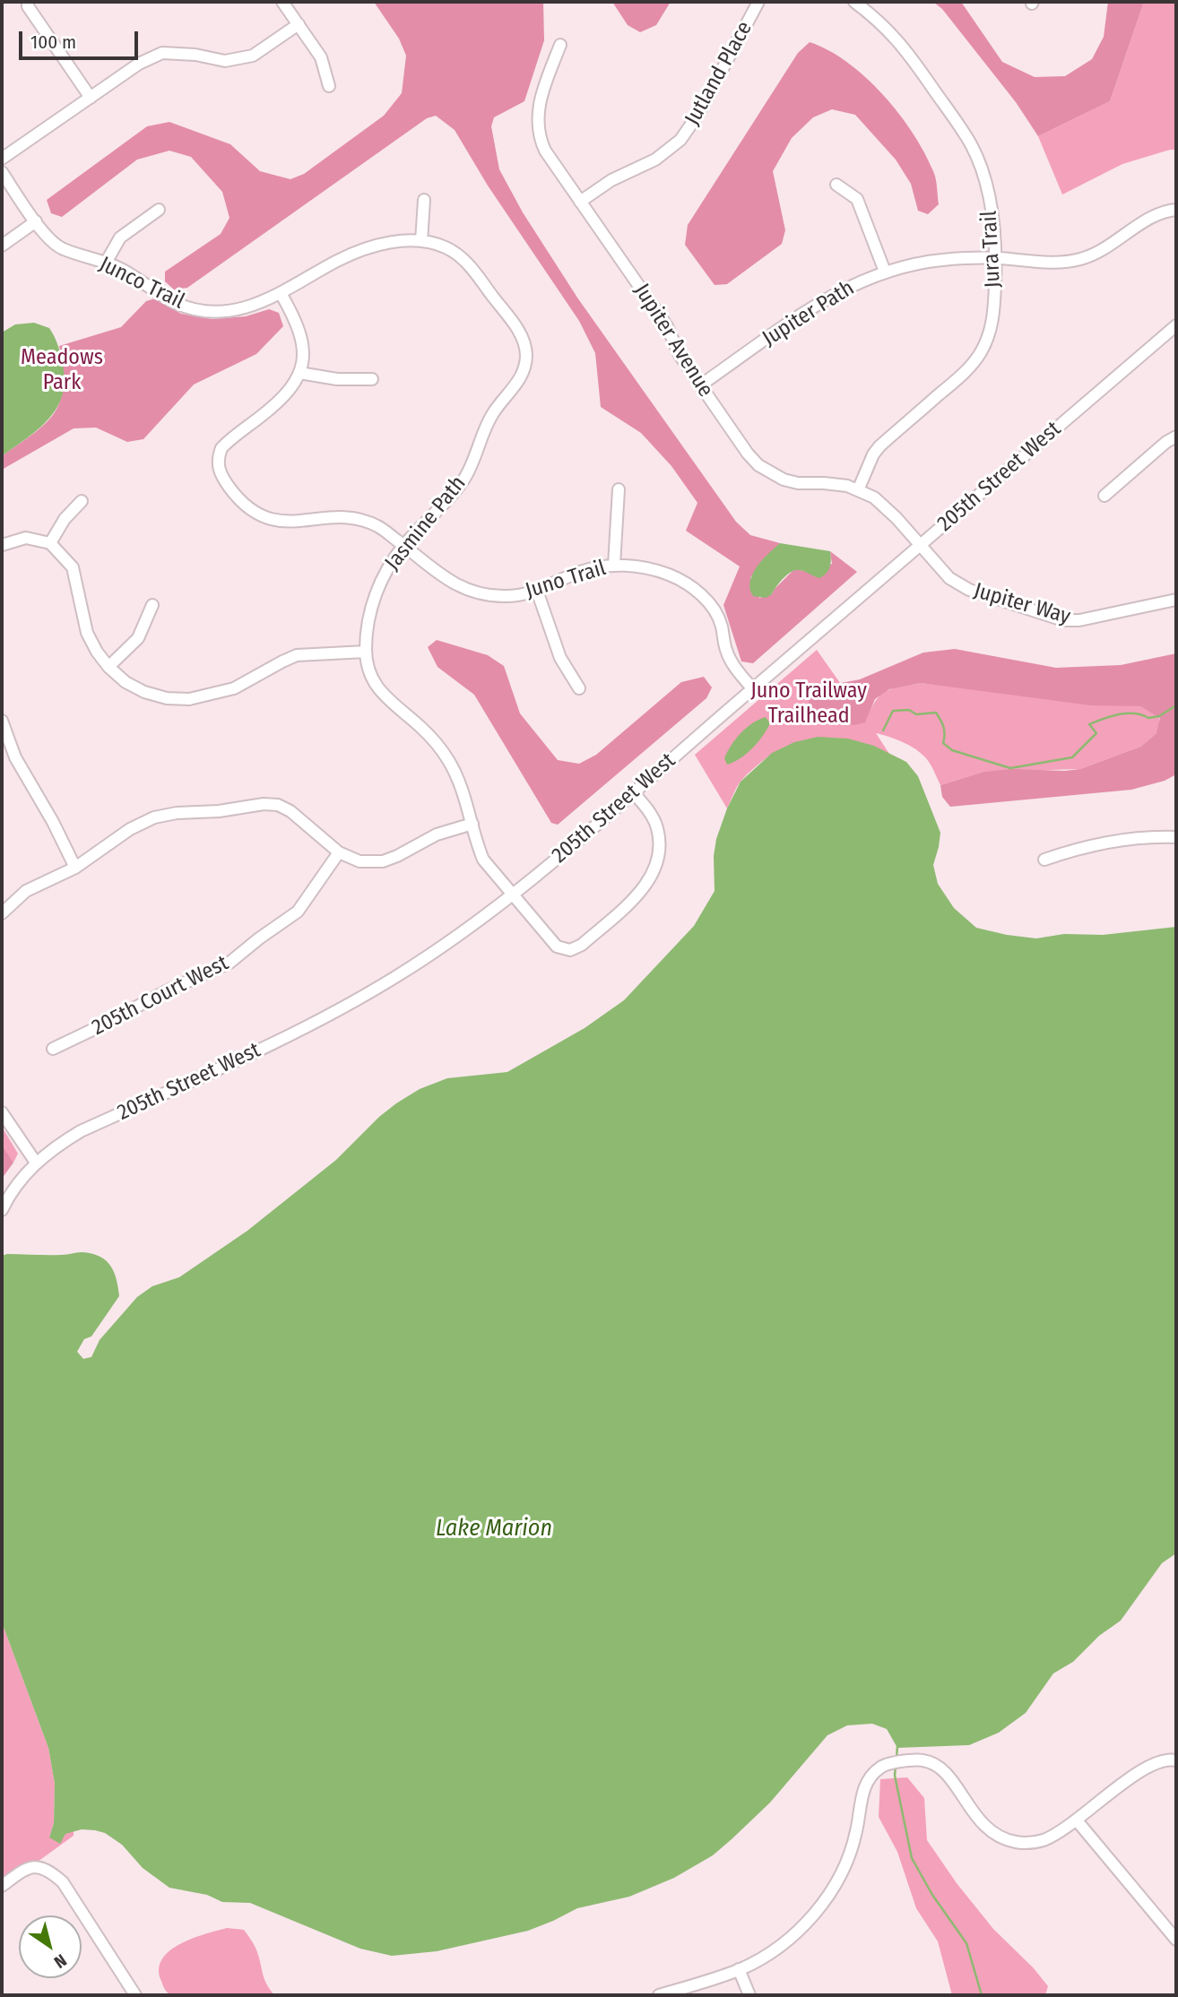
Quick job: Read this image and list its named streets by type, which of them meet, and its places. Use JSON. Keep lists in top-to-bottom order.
{
  "streets": {
    "street": [
      "Jutland Place",
      "Jura Trail",
      "Junco Trail",
      "Jupiter Path",
      "Jupiter Avenue",
      "205th Street West",
      "Jasmine Path",
      "Juno Trail",
      "Jupiter Way",
      "205th Court West"
    ]
  },
  "crossings": [
    ["Jutland Place", "Jupiter Avenue"],
    ["Jura Trail", "Jupiter Path"],
    ["Jura Trail", "Jupiter Avenue"],
    ["Junco Trail", "Jasmine Path"],
    ["Jupiter Path", "Jupiter Avenue"],
    ["Jupiter Avenue", "205th Street West"],
    ["Jupiter Avenue", "Jupiter Way"],
    ["205th Street West", "Jasmine Path"],
    ["205th Street West", "Juno Trail"],
    ["205th Street West", "Jupiter Way"],
    ["Jasmine Path", "Juno Trail"]
  ],
  "water": ["Lake Marion"],
  "parks": ["Meadows Park", "Juno Trailway Trailhead"],
  "scale_bar": "100 m",
  "north": "bottom right"
}
